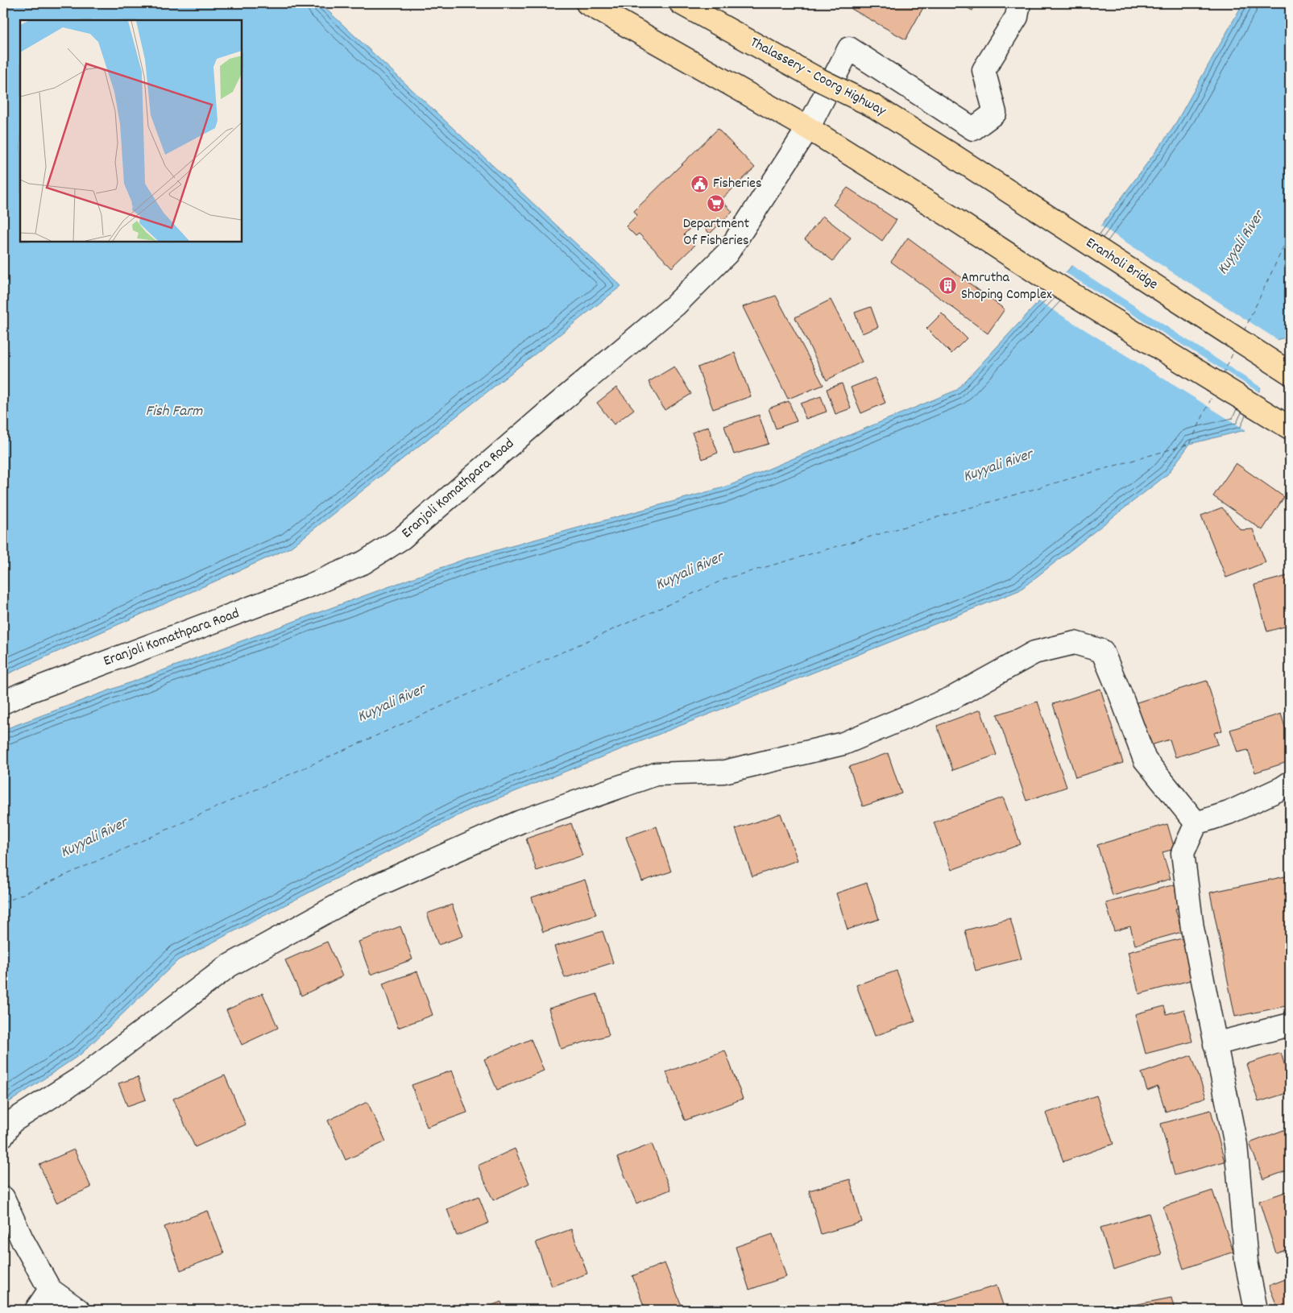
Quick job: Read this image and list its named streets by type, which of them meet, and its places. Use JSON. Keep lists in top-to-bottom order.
{
  "streets": {
    "main road": ["Thalassery - Coorg Highway", "Eranholi Bridge"],
    "street": ["Eranjoli Komathpara Road"]
  },
  "crossings": [
    ["Thalassery - Coorg Highway", "Eranholi Bridge"]
  ],
  "water": ["Kuyyali River", "Fish Farm"],
  "places": {
    "public building": ["Fisheries"],
    "supermarket": ["Department Of Fisheries"],
    "building": ["Amrutha Shoping Complex"]
  }
}
